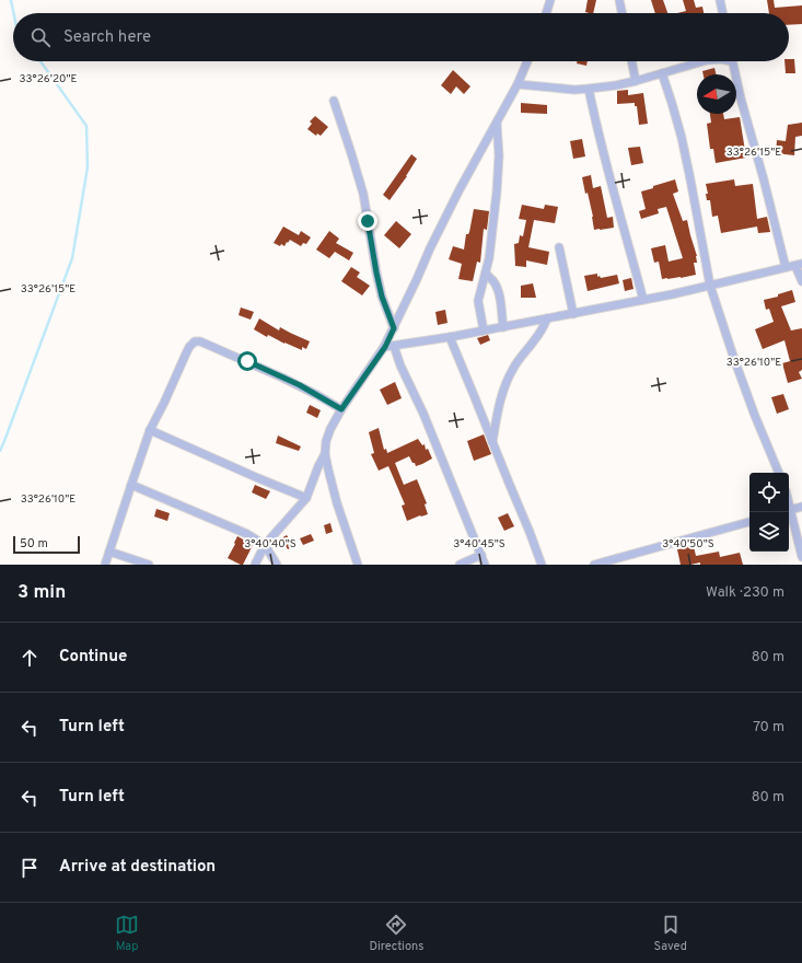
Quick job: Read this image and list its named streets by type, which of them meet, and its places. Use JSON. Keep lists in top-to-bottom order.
{
  "scale_bar": "50 m",
  "north": "left",
  "page": {
    "search": "Search here",
    "scale": "50 m",
    "heading": ["3 min", "Walk · 230 m"],
    "list": [
      ["Continue", "80 m"],
      ["Turn left", "70 m"],
      ["Turn left", "80 m"],
      "Arrive at destination"
    ],
    "nav": ["Map", "Directions", "Saved"]
  },
  "coordinates": [
    "33°26'20\"E",
    "33°26'15\"E",
    "33°26'10\"E",
    "3°40'40\"S",
    "3°40'45\"S",
    "3°40'50\"S"
  ]
}
